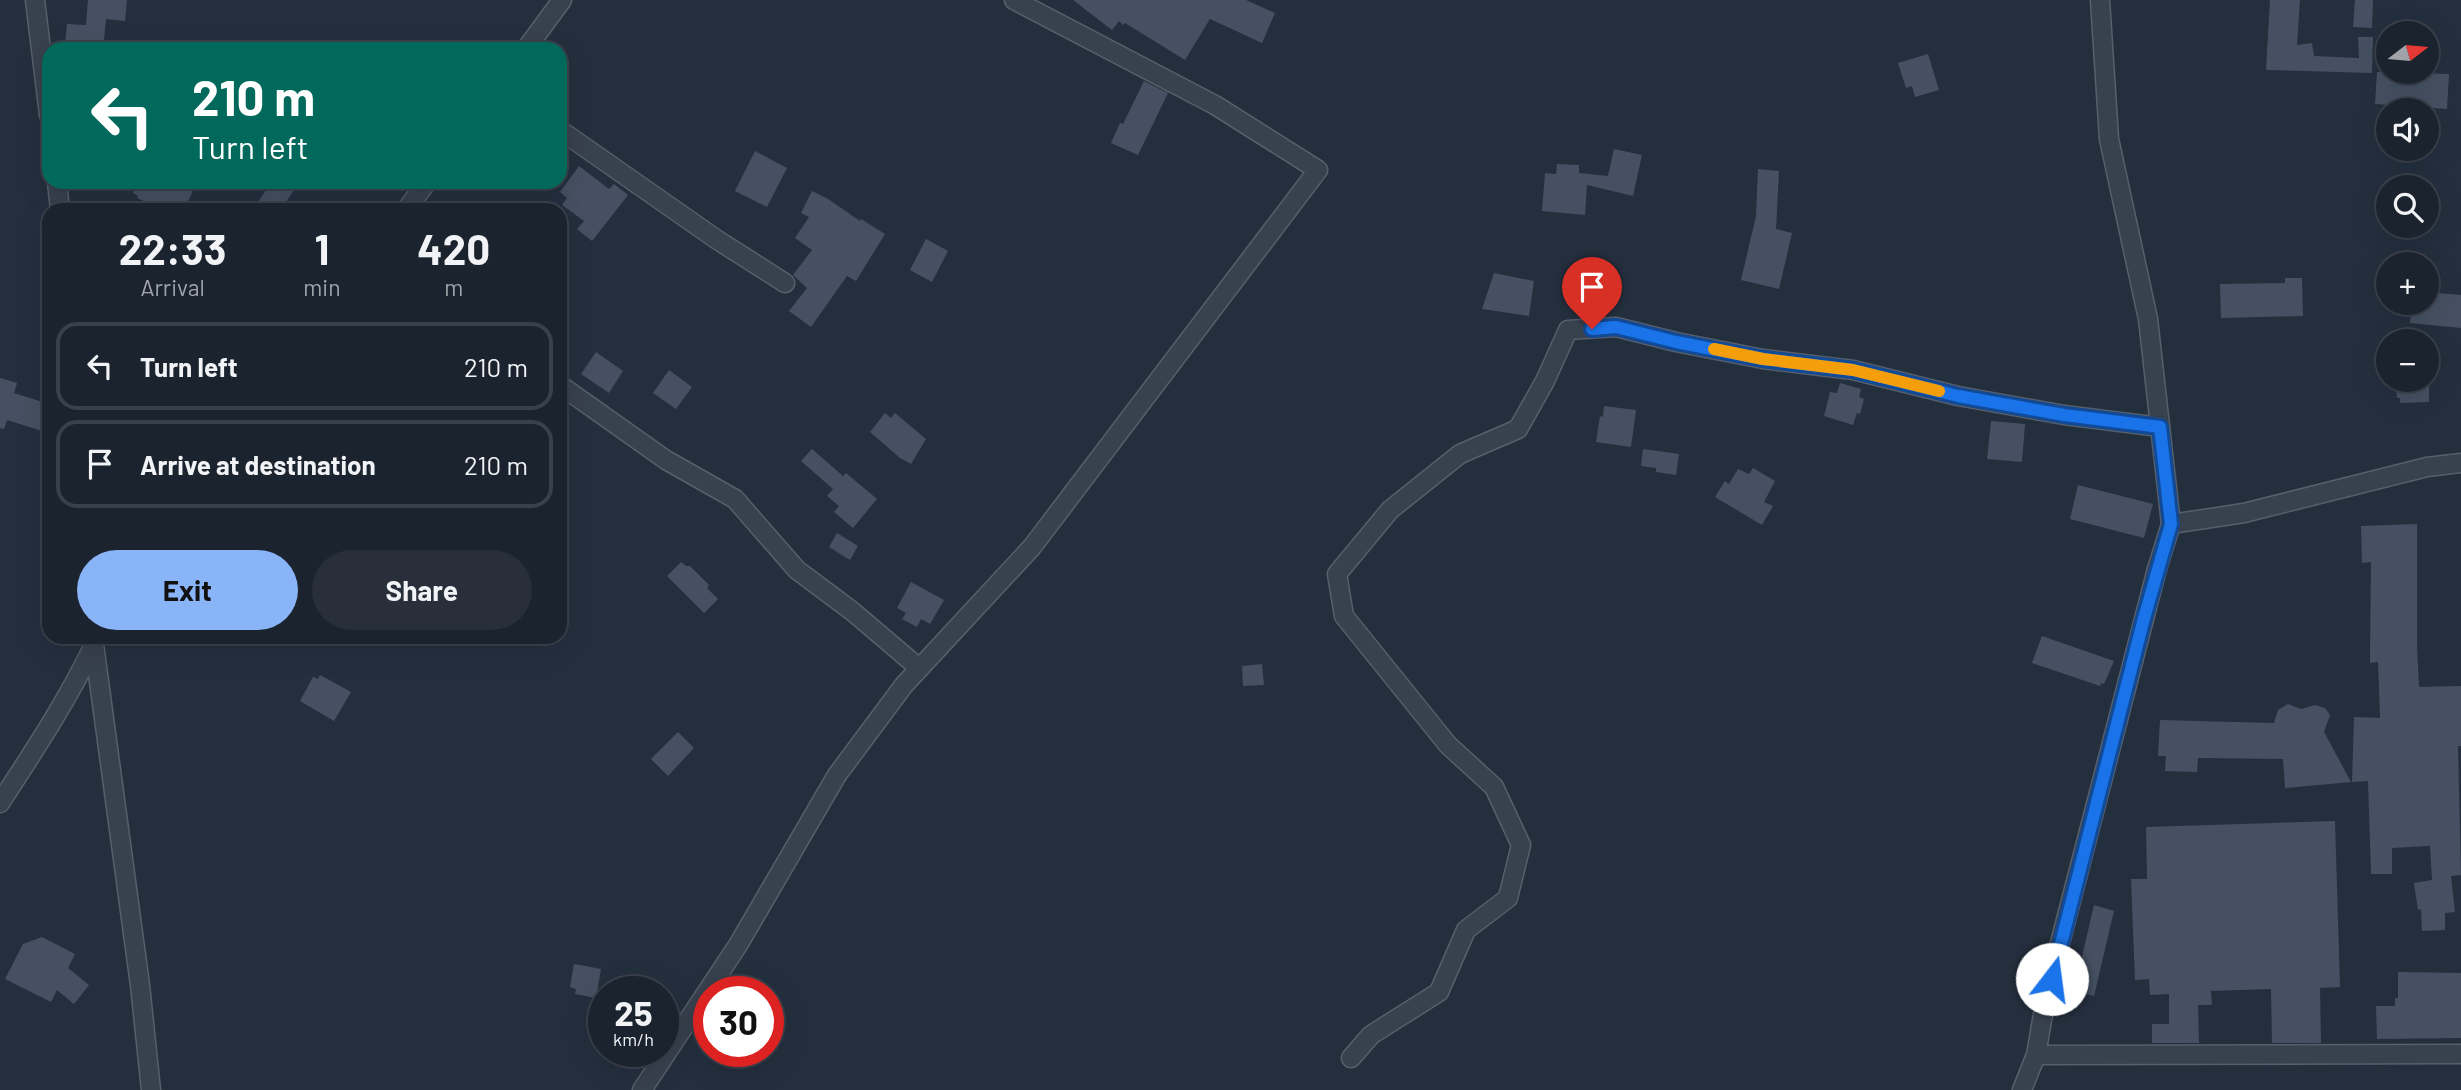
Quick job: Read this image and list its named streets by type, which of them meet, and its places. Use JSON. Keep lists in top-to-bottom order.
{
  "north": "right",
  "page": {
    "map_buttons": ["+", "−"],
    "turn": ["210 m", "Turn left"],
    "eta": [
      "22:33",
      "Arrival",
      "1",
      "min",
      "420",
      "m"
    ],
    "list": [
      {
        "name": "Turn left",
        "value": "210 m"
      },
      {
        "name": "Arrive at destination",
        "value": "210 m"
      }
    ],
    "buttons": ["Exit", "Share"],
    "speed": "25 km/h",
    "limit": "30"
  }
}
